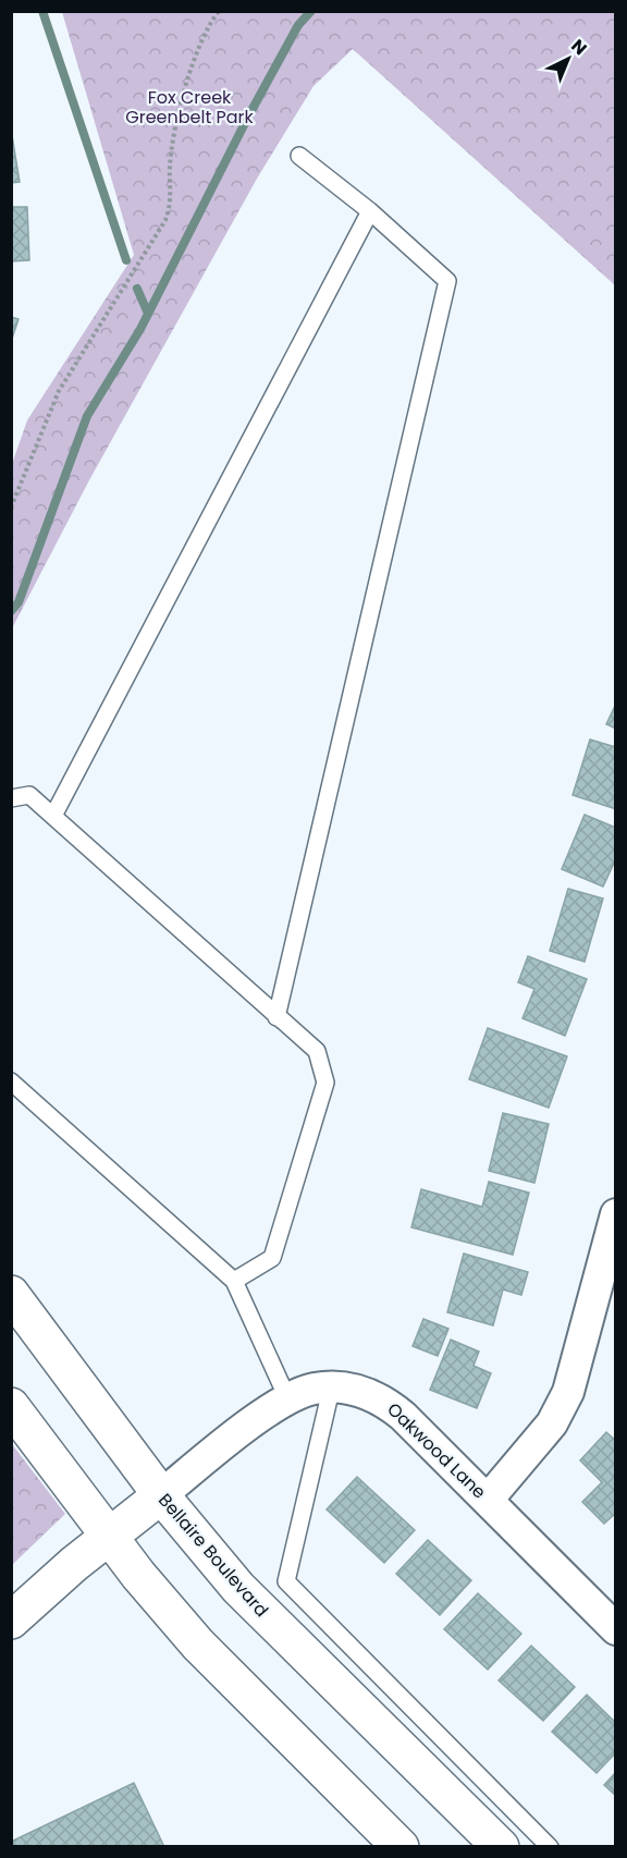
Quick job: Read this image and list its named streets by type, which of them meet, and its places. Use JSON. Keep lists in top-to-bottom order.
{
  "streets": {
    "main road": ["Bellaire Boulevard"],
    "street": ["Oakwood Lane"]
  },
  "crossings": [
    ["Oakwood Lane", "Bellaire Boulevard"]
  ],
  "parks": ["Fox Creek Greenbelt Park"],
  "north": "top right"
}
